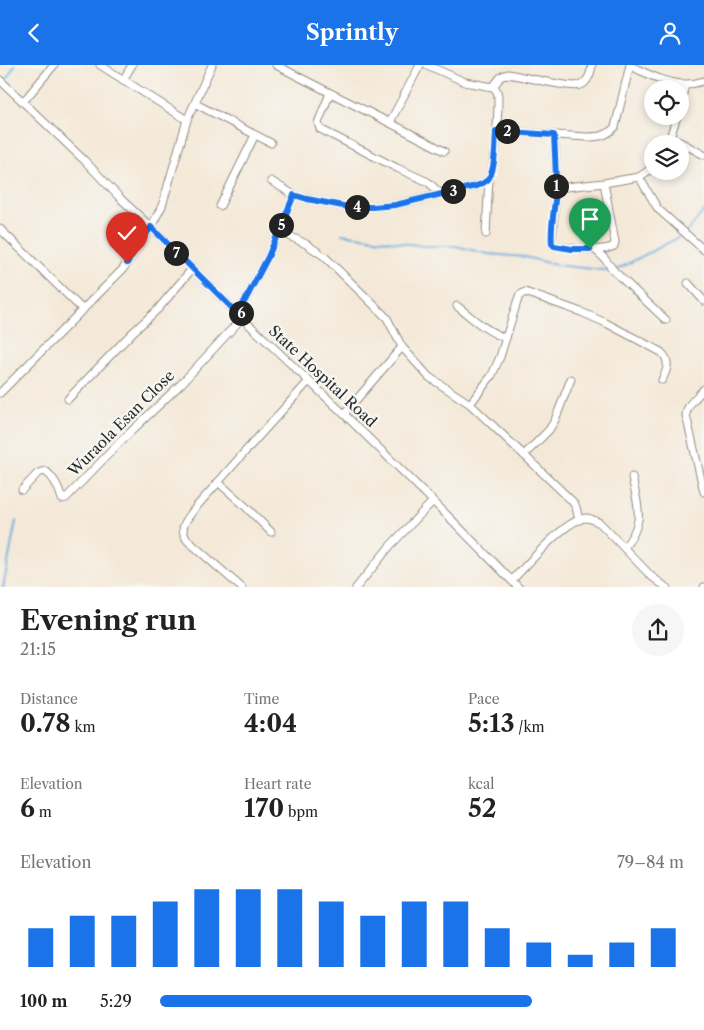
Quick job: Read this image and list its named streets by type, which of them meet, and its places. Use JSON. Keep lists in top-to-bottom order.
{
  "streets": {
    "street": ["State Hospital Road", "Wuraola Esan Close"]
  },
  "crossings": [
    ["State Hospital Road", "Wuraola Esan Close"]
  ],
  "page": {
    "header": "Sprintly",
    "pins": [
      "2",
      "1",
      "3",
      "4",
      "5",
      "7",
      "6"
    ],
    "heading": ["Evening run", "21:15"],
    "stats": [
      ["Distance", "0.78 km"],
      ["Time", "4:04"],
      ["Pace", "5:13 /km"],
      ["Elevation", "6 m"],
      ["Heart rate", "170 bpm"],
      ["kcal", "52"]
    ],
    "chart": ["Elevation", "79–84 m"],
    "list": [
      {
        "name": "100 m",
        "note": "5:29"
      }
    ]
  }
}
